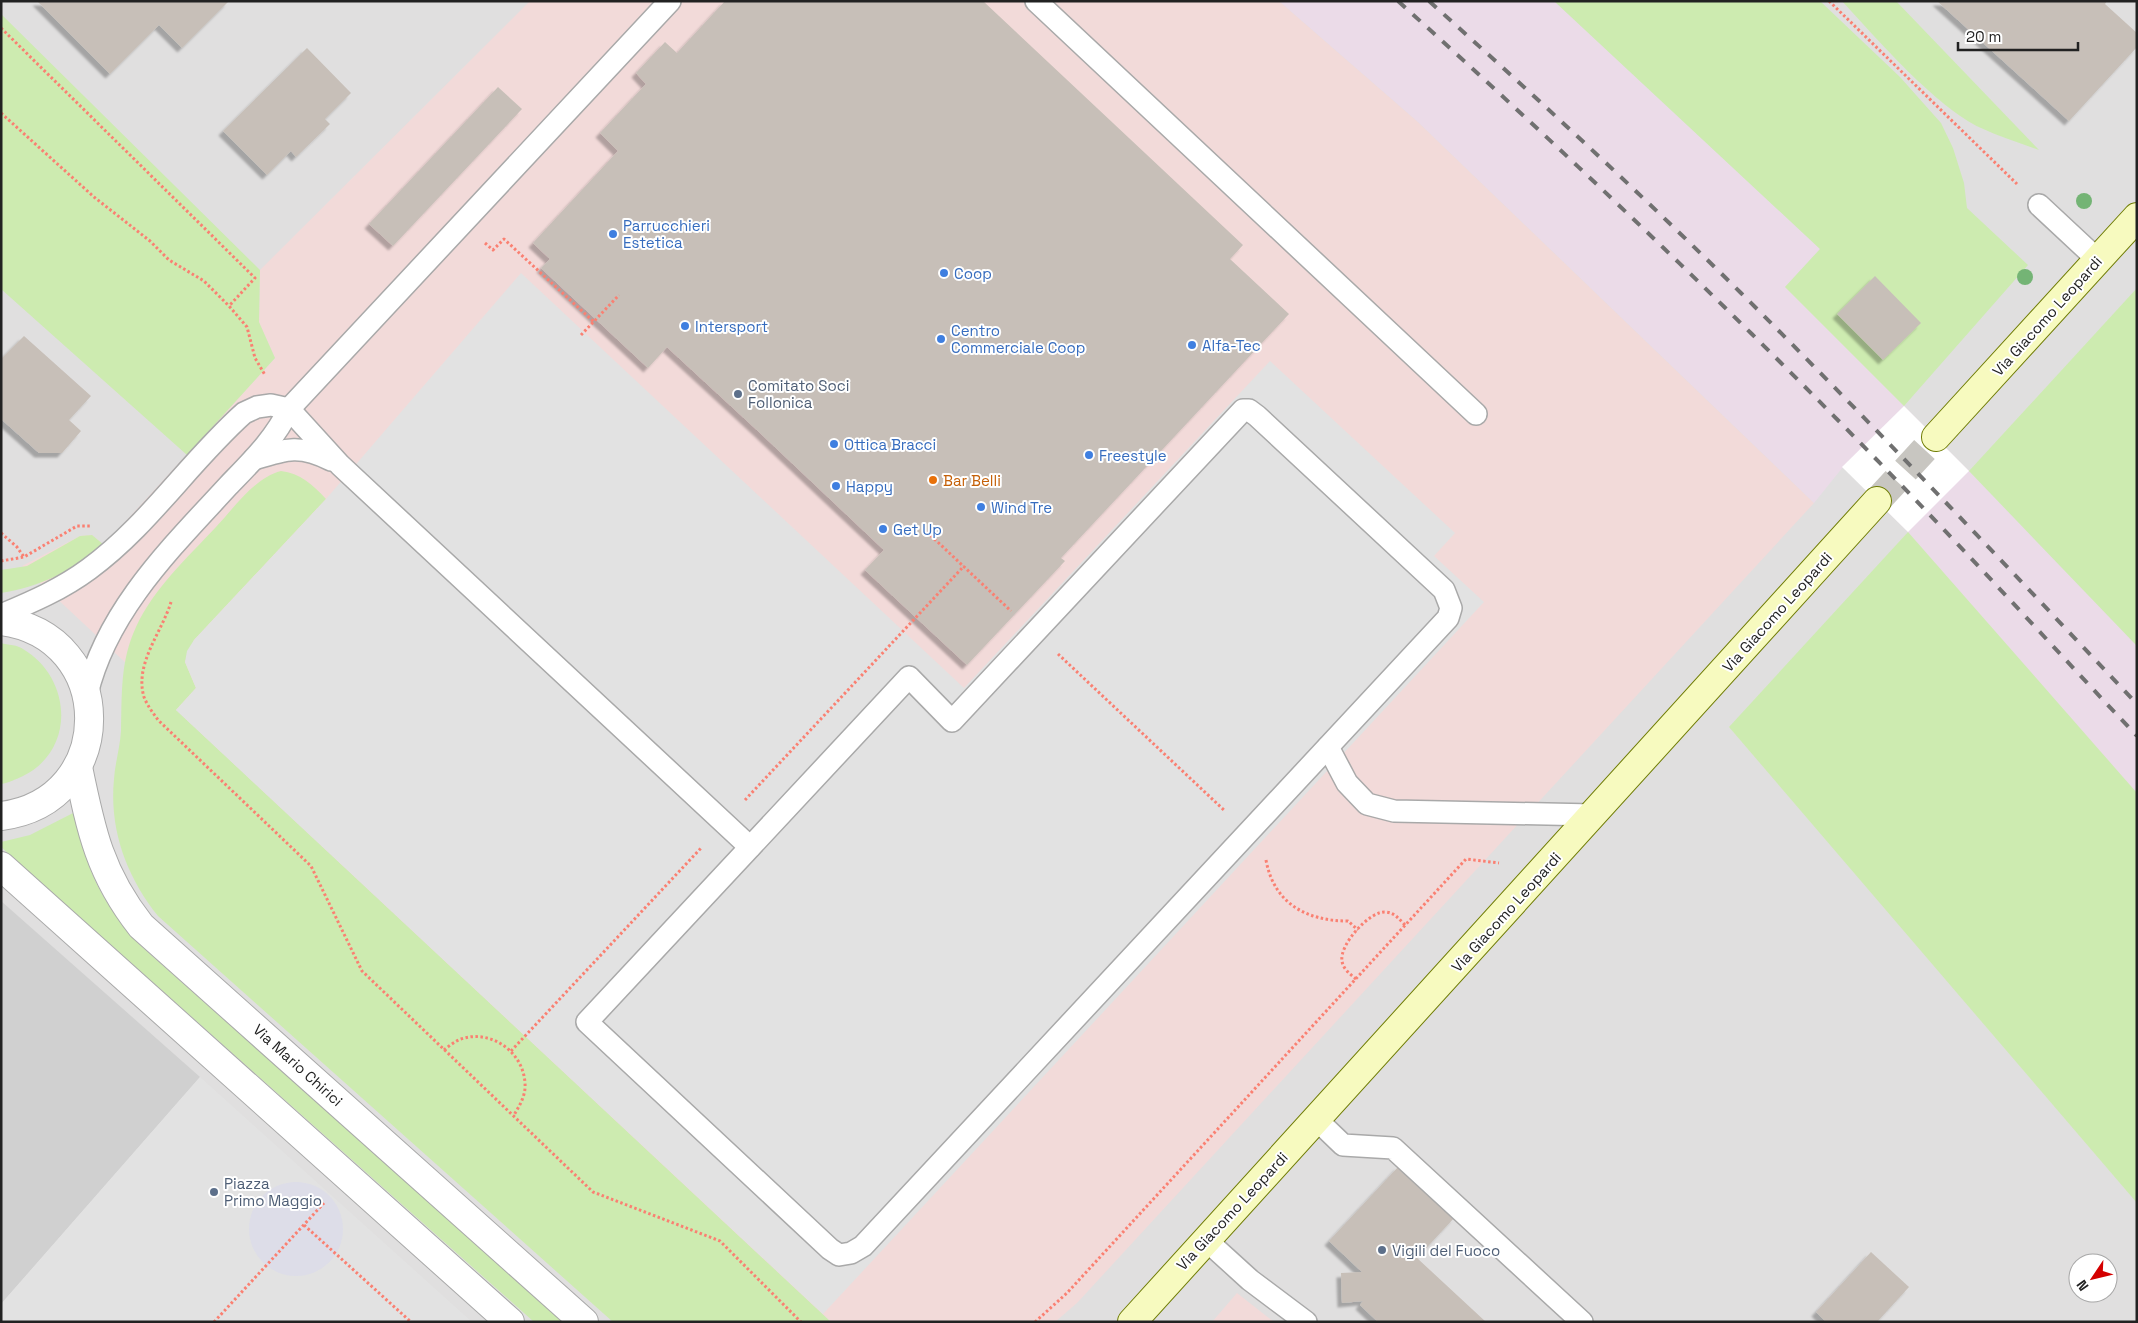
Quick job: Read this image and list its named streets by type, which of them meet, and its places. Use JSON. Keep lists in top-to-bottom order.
{
  "streets": {
    "main road": ["Via Giacomo Leopardi"],
    "street": ["Via Mario Chirici"]
  },
  "places": [
    "Parrucchieri Estetica",
    "Coop",
    "Intersport",
    "Centro Commerciale Coop",
    "Alfa-Tec",
    "Comitato Soci Follonica",
    "Ottica Bracci",
    "Freestyle",
    "Bar Belli",
    "Happy",
    "Wind Tre",
    "Get Up",
    "Piazza Primo Maggio",
    "Vigili del Fuoco"
  ],
  "scale_bar": "20 m",
  "north": "bottom left"
}
